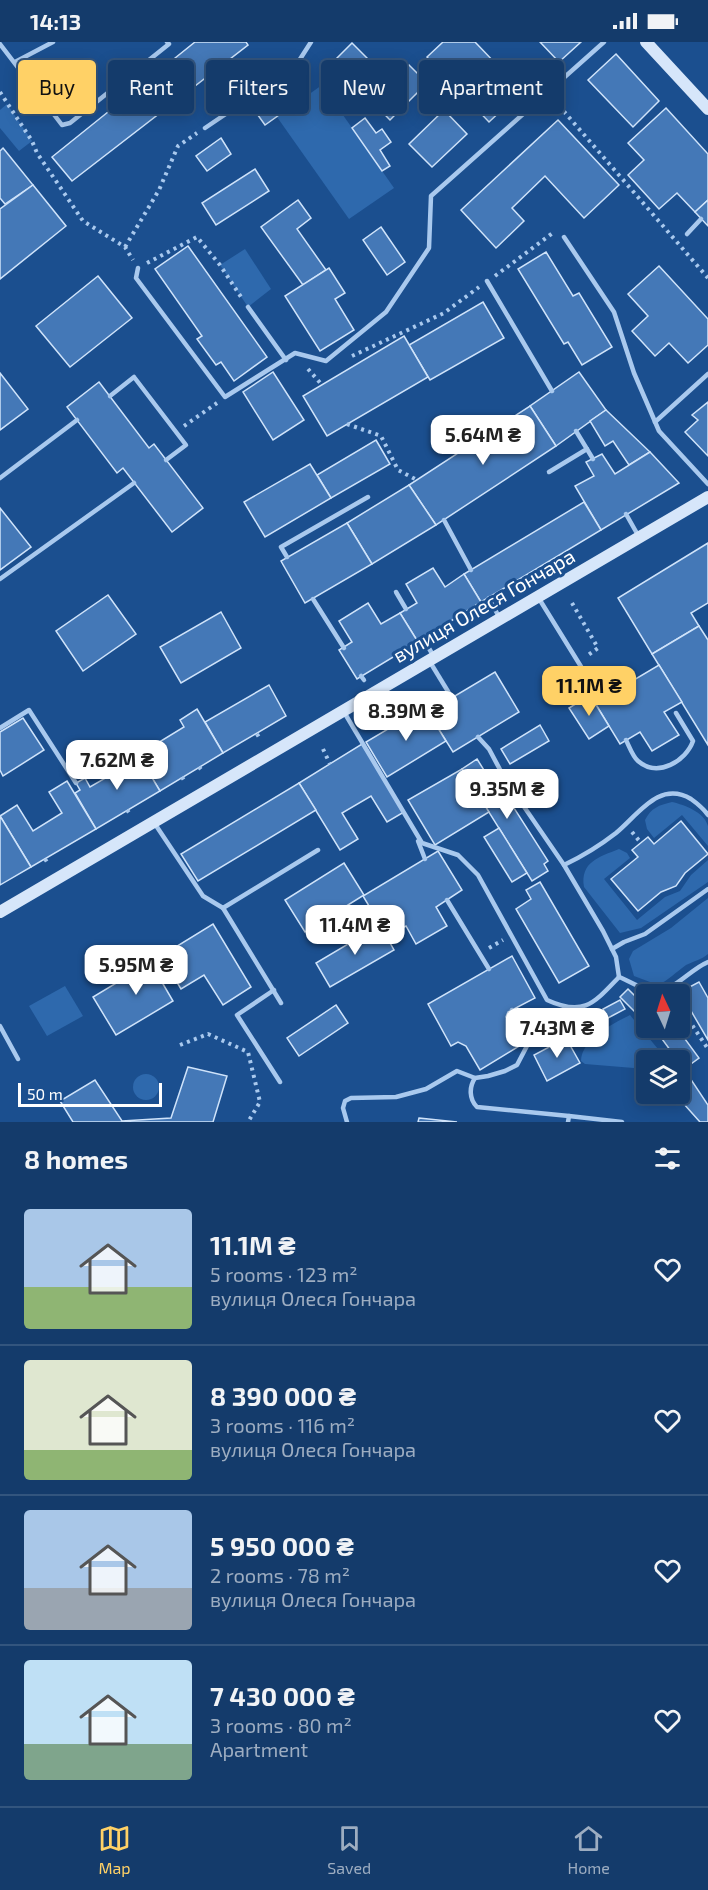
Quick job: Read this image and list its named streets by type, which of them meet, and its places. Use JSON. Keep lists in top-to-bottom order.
{
  "streets": {
    "street": ["вулиця Олеся Гончара"]
  },
  "scale_bar": "50 m",
  "north": "top",
  "page": {
    "status": "14:13",
    "chip": [
      "Buy",
      "Rent",
      "Filters",
      "New",
      "Apartment"
    ],
    "price": [
      "5.64M ₴",
      "11.1M ₴",
      "8.39M ₴",
      "7.62M ₴",
      "9.35M ₴",
      "11.4M ₴",
      "5.95M ₴",
      "7.43M ₴"
    ],
    "scale": "50 m",
    "heading": "8 homes",
    "list": [
      {
        "name": "11.1M ₴",
        "note": "5 rooms · 123 m² · вулиця Олеся Гончара"
      },
      {
        "name": "8 390 000 ₴",
        "note": "3 rooms · 116 m² · вулиця Олеся Гончара"
      },
      {
        "name": "5 950 000 ₴",
        "note": "2 rooms · 78 m² · вулиця Олеся Гончара"
      },
      {
        "name": "7 430 000 ₴",
        "note": "3 rooms · 80 m² · Apartment"
      }
    ],
    "tabs": ["Map", "Saved", "Home"]
  }
}
